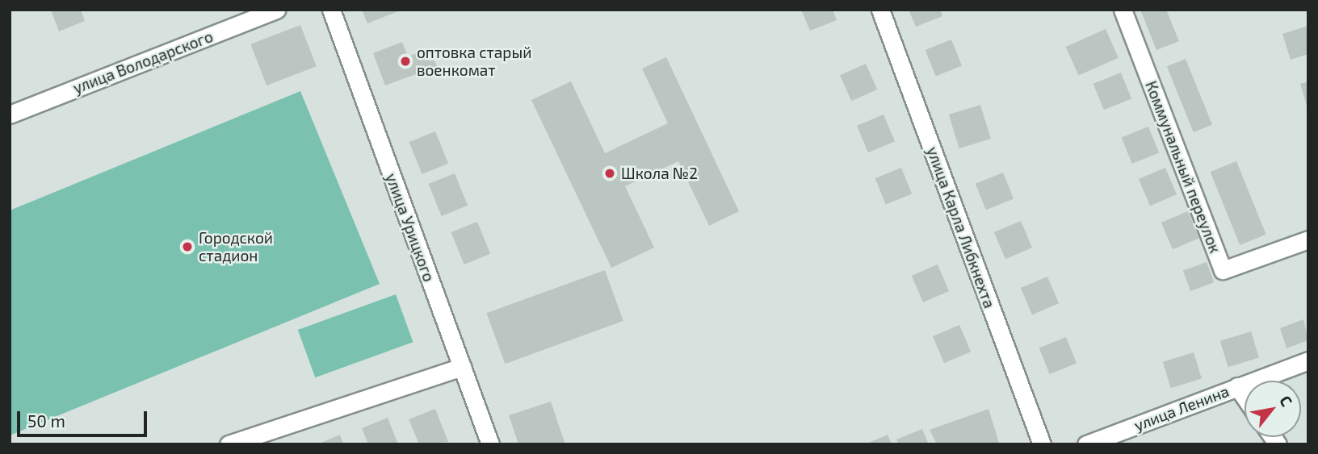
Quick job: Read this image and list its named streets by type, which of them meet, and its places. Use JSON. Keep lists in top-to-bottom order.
{
  "streets": {
    "street": [
      "улица Володарского",
      "Коммунальный переулок",
      "улица Урицкого",
      "улица Карла Либкнехта",
      "улица Ленина"
    ]
  },
  "places": ["оптовка старый военкомат", "Школа №2", "Городской стадион"],
  "scale_bar": "50 m",
  "north": "top right"
}
